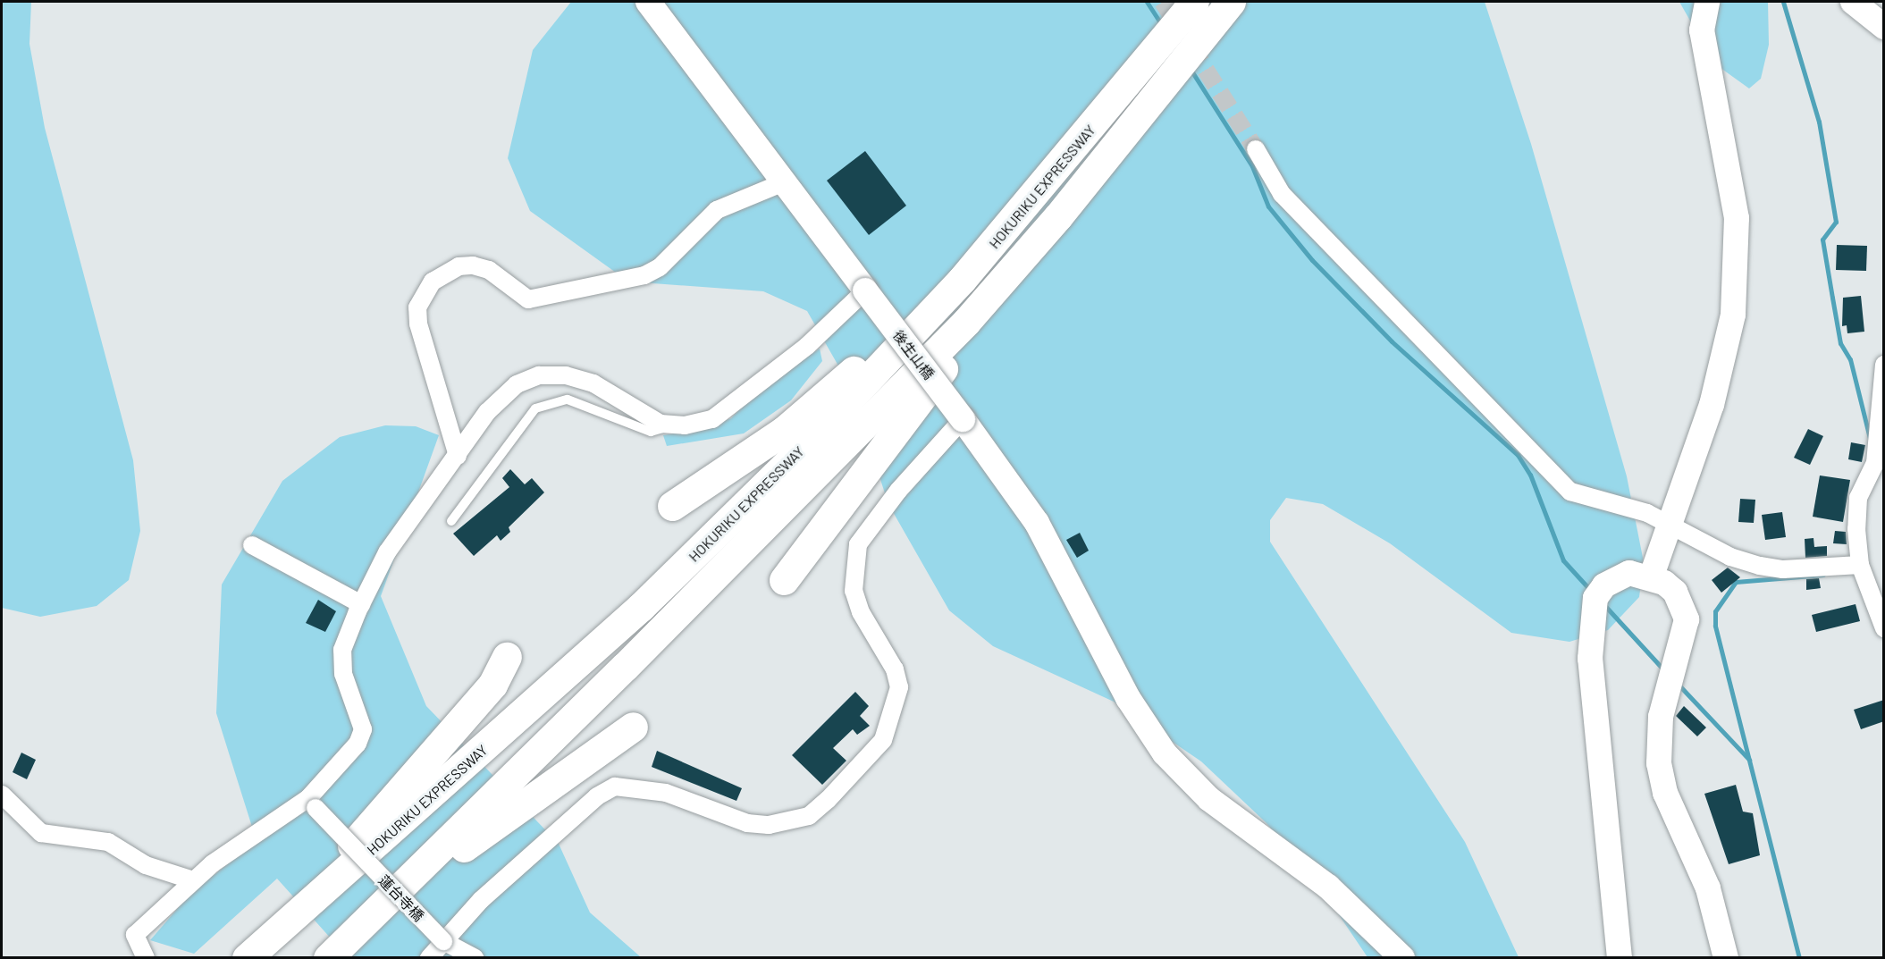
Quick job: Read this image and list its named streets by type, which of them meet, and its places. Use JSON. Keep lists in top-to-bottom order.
{
  "streets": {
    "highway": ["HOKURIKU EXPRESSWAY"],
    "street": ["後生山橋", "蓮台寺橋"]
  }
}
